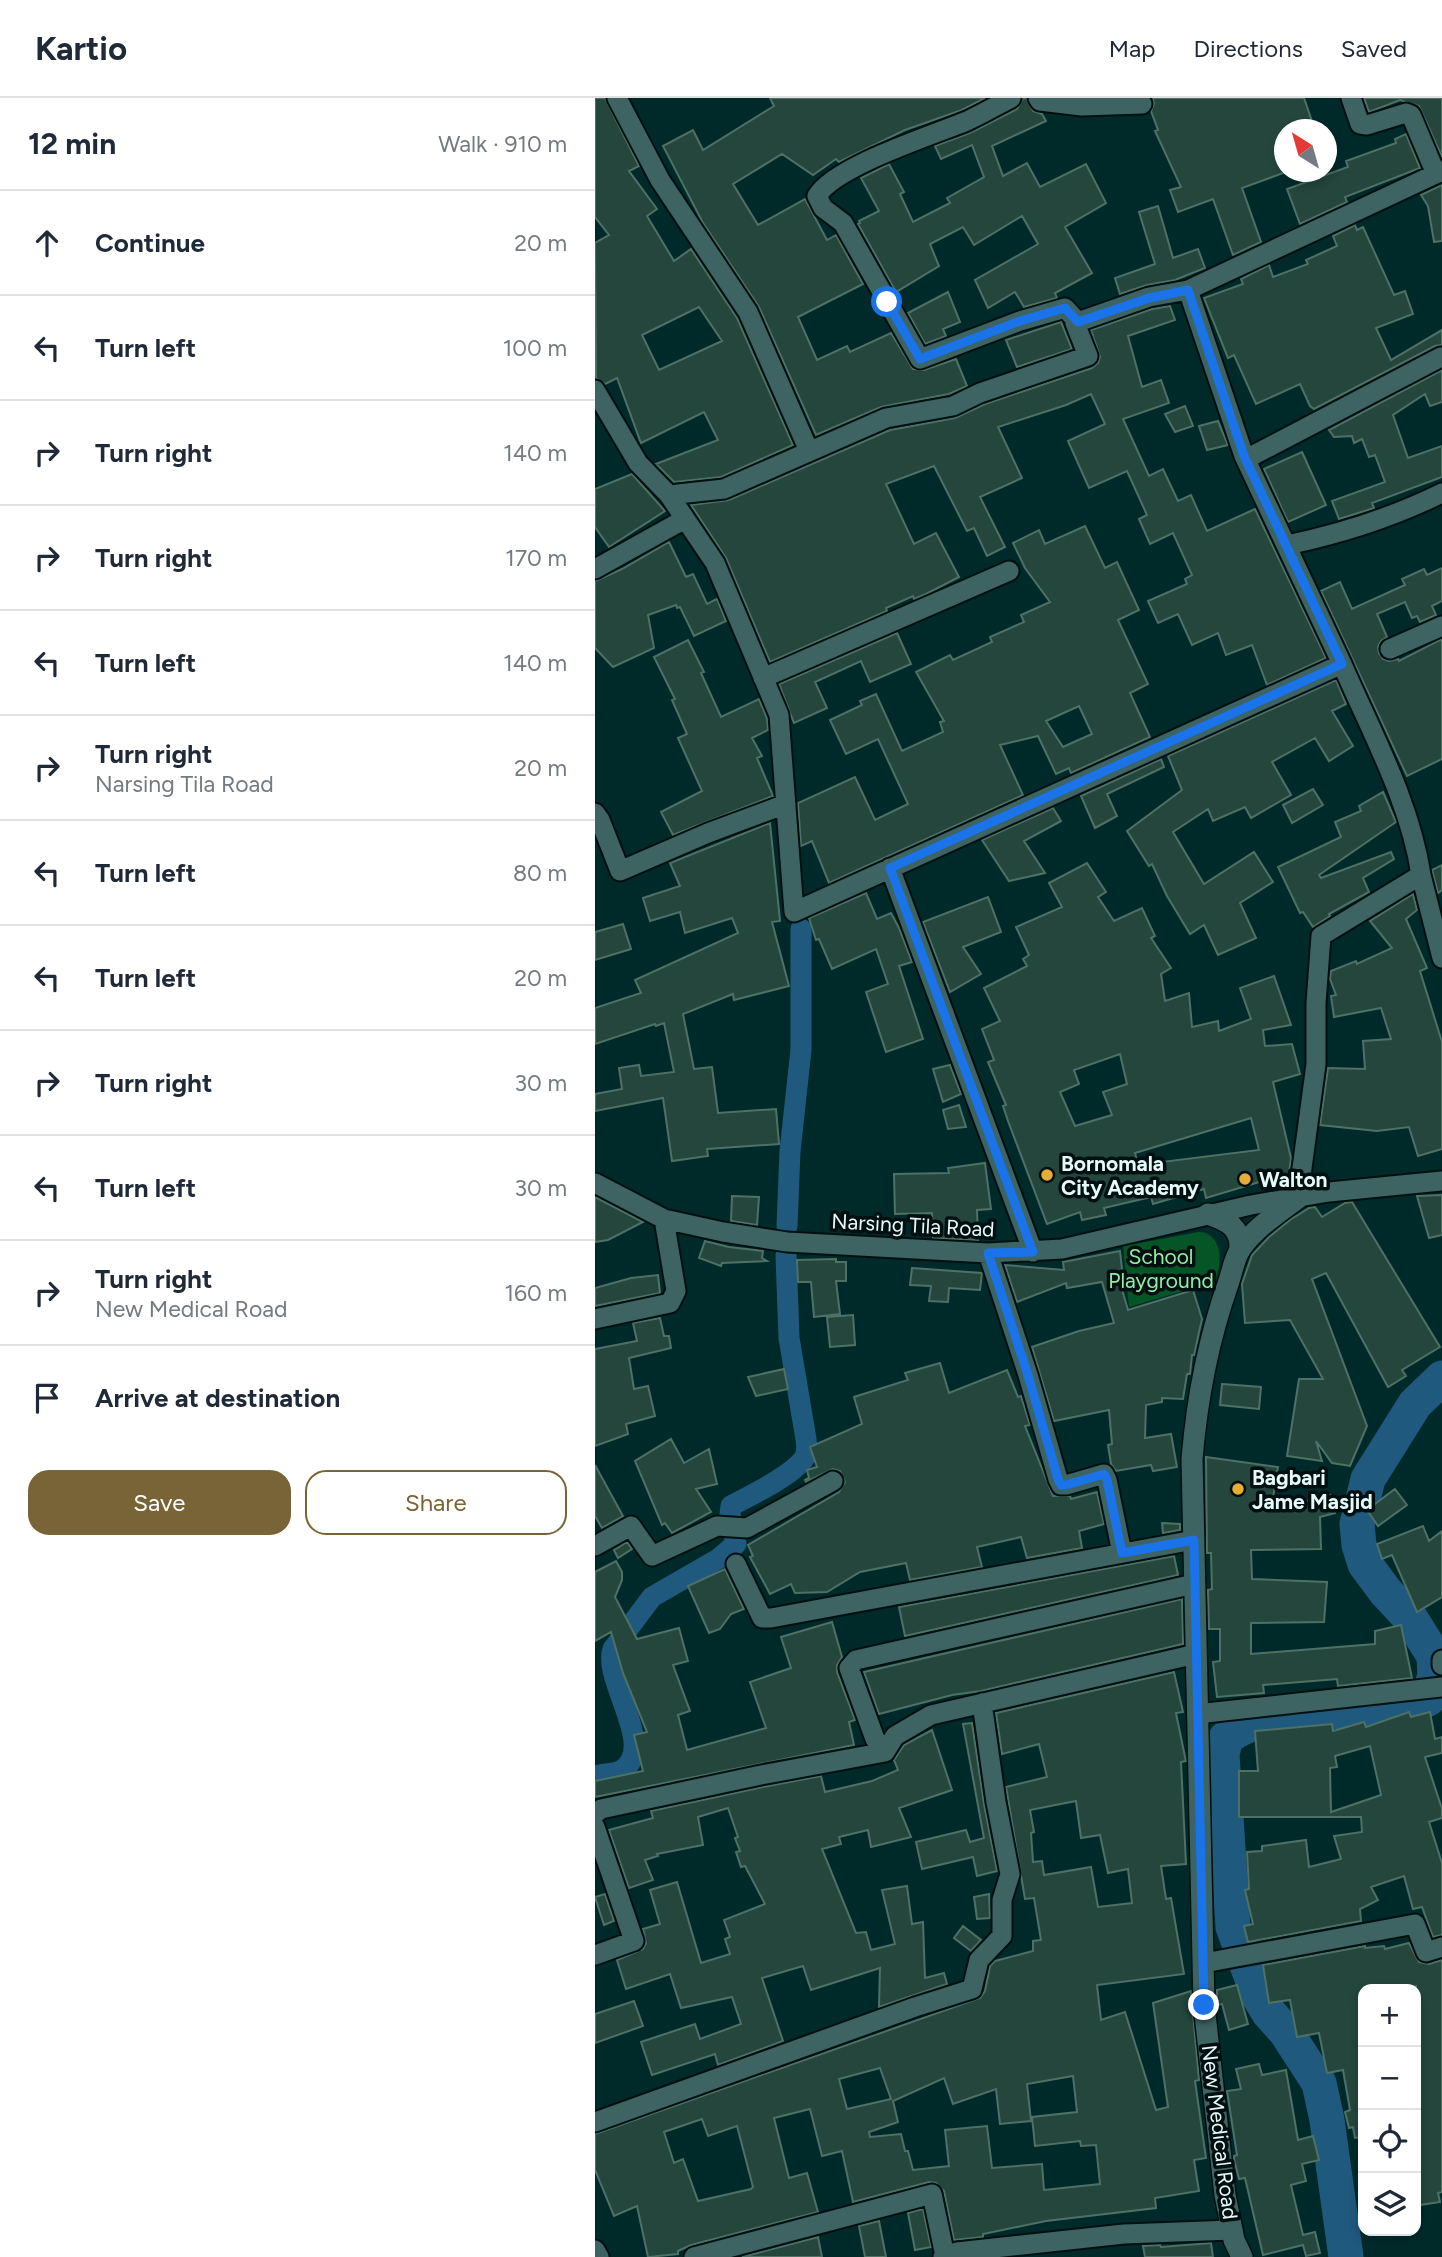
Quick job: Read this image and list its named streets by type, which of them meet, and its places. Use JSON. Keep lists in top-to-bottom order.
{
  "streets": {
    "street": ["Narsing Tila Road", "New Medical Road"]
  },
  "crossings": [
    ["Narsing Tila Road", "New Medical Road"]
  ],
  "parks": ["School Playground"],
  "places": ["Bornomala City Academy", "Walton", "Bagbari Jame Masjid"],
  "north": "top left",
  "page": {
    "header": "Kartio",
    "nav": ["Map", "Directions", "Saved"],
    "heading": ["12 min", "Walk · 910 m"],
    "list": [
      ["Continue", "20 m"],
      ["Turn left", "100 m"],
      ["Turn right", "140 m"],
      ["Turn right", "170 m"],
      ["Turn left", "140 m"],
      ["Turn right", "Narsing Tila Road", "20 m"],
      ["Turn left", "80 m"],
      ["Turn left", "20 m"],
      ["Turn right", "30 m"],
      ["Turn left", "30 m"],
      ["Turn right", "New Medical Road", "160 m"],
      "Arrive at destination"
    ],
    "buttons": ["Save", "Share"],
    "map_buttons": ["+", "−"]
  }
}
